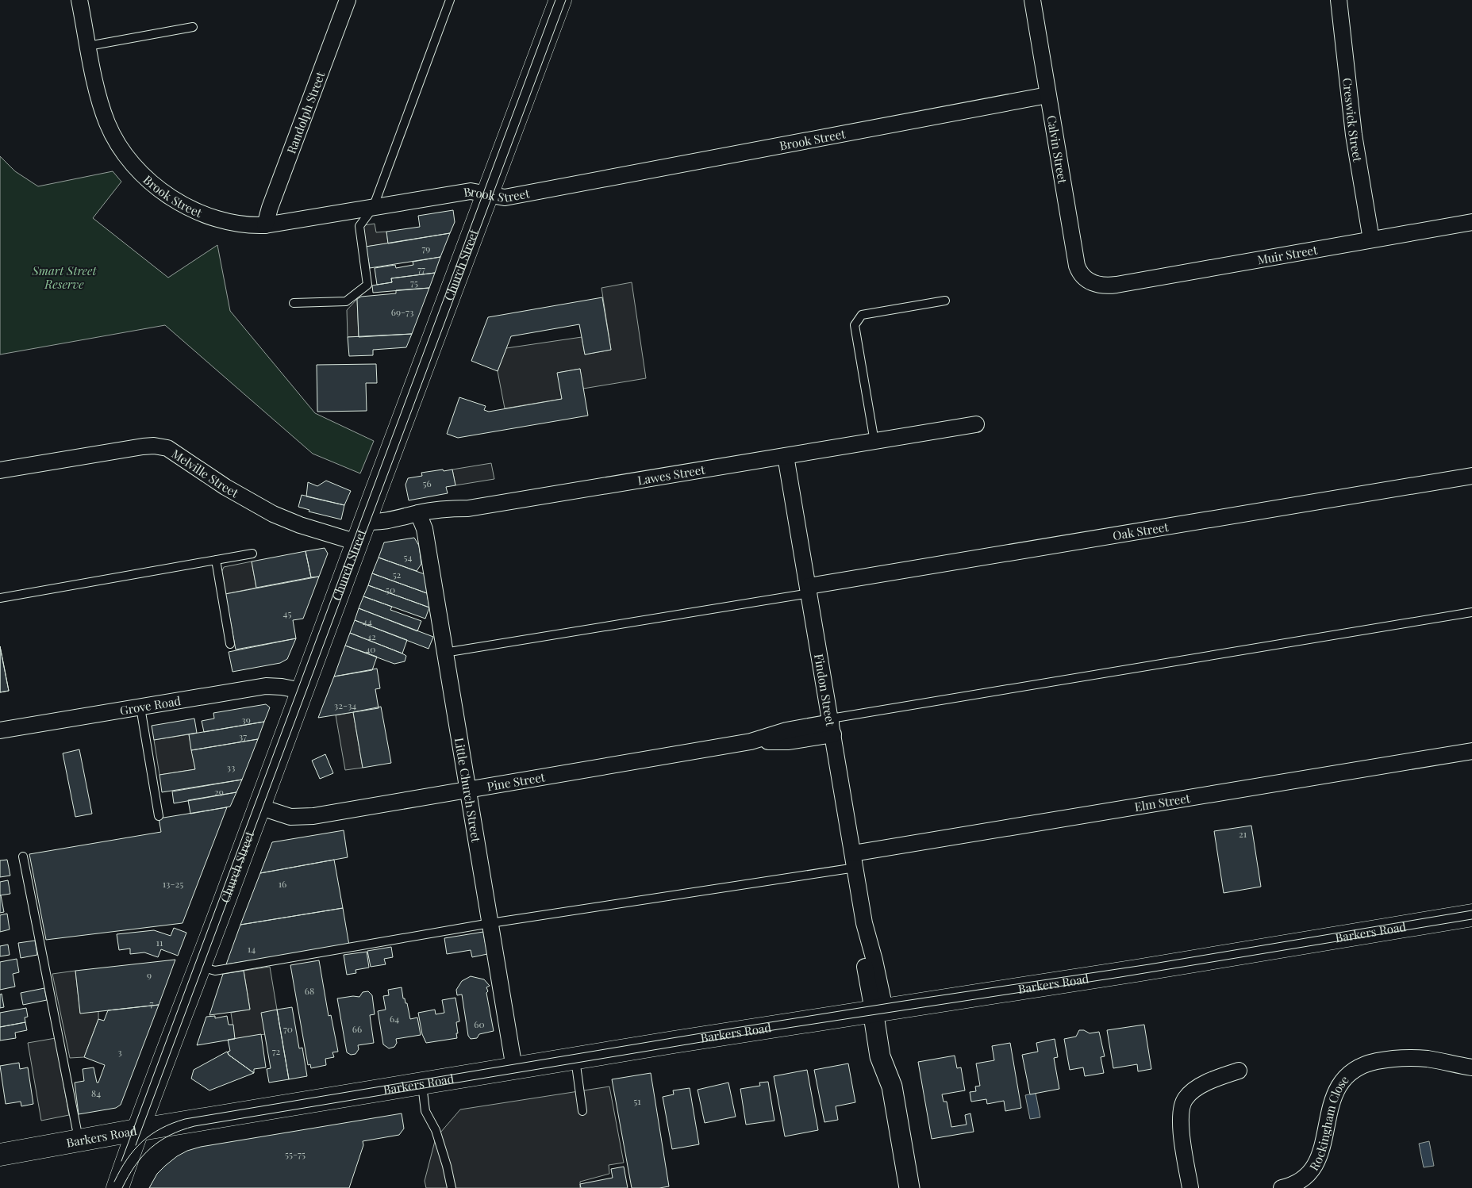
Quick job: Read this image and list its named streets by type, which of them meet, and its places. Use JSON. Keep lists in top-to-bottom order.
{
  "streets": {
    "main road": ["Church Street", "Barkers Road"],
    "street": [
      "Randolph Street",
      "Creswick Street",
      "Brook Street",
      "Calvin Street",
      "Muir Street",
      "Melville Street",
      "Lawes Street",
      "Oak Street",
      "Findon Street",
      "Grove Road",
      "Pine Street",
      "Little Church Street",
      "Elm Street",
      "Rockingham Close"
    ]
  },
  "crossings": [
    ["Randolph Street", "Brook Street"],
    ["Creswick Street", "Muir Street"],
    ["Brook Street", "Calvin Street"],
    ["Brook Street", "Church Street"],
    ["Calvin Street", "Muir Street"],
    ["Church Street", "Melville Street"],
    ["Church Street", "Lawes Street"],
    ["Church Street", "Grove Road"],
    ["Church Street", "Pine Street"],
    ["Church Street", "Barkers Road"],
    ["Lawes Street", "Findon Street"],
    ["Lawes Street", "Little Church Street"],
    ["Oak Street", "Findon Street"],
    ["Findon Street", "Pine Street"],
    ["Findon Street", "Elm Street"],
    ["Findon Street", "Barkers Road"],
    ["Pine Street", "Little Church Street"],
    ["Little Church Street", "Barkers Road"]
  ],
  "parks": ["Smart Street Reserve"],
  "house_numbers": [
    "79",
    "77",
    "75",
    "69-73",
    "56",
    "54",
    "52",
    "50",
    "45",
    "44",
    "42",
    "40",
    "32-34",
    "39",
    "37",
    "33",
    "29",
    "21",
    "13-25",
    "16",
    "11",
    "14",
    "9",
    "68",
    "7",
    "64",
    "60",
    "70",
    "66",
    "72",
    "3",
    "84",
    "51",
    "55-75"
  ]
}
